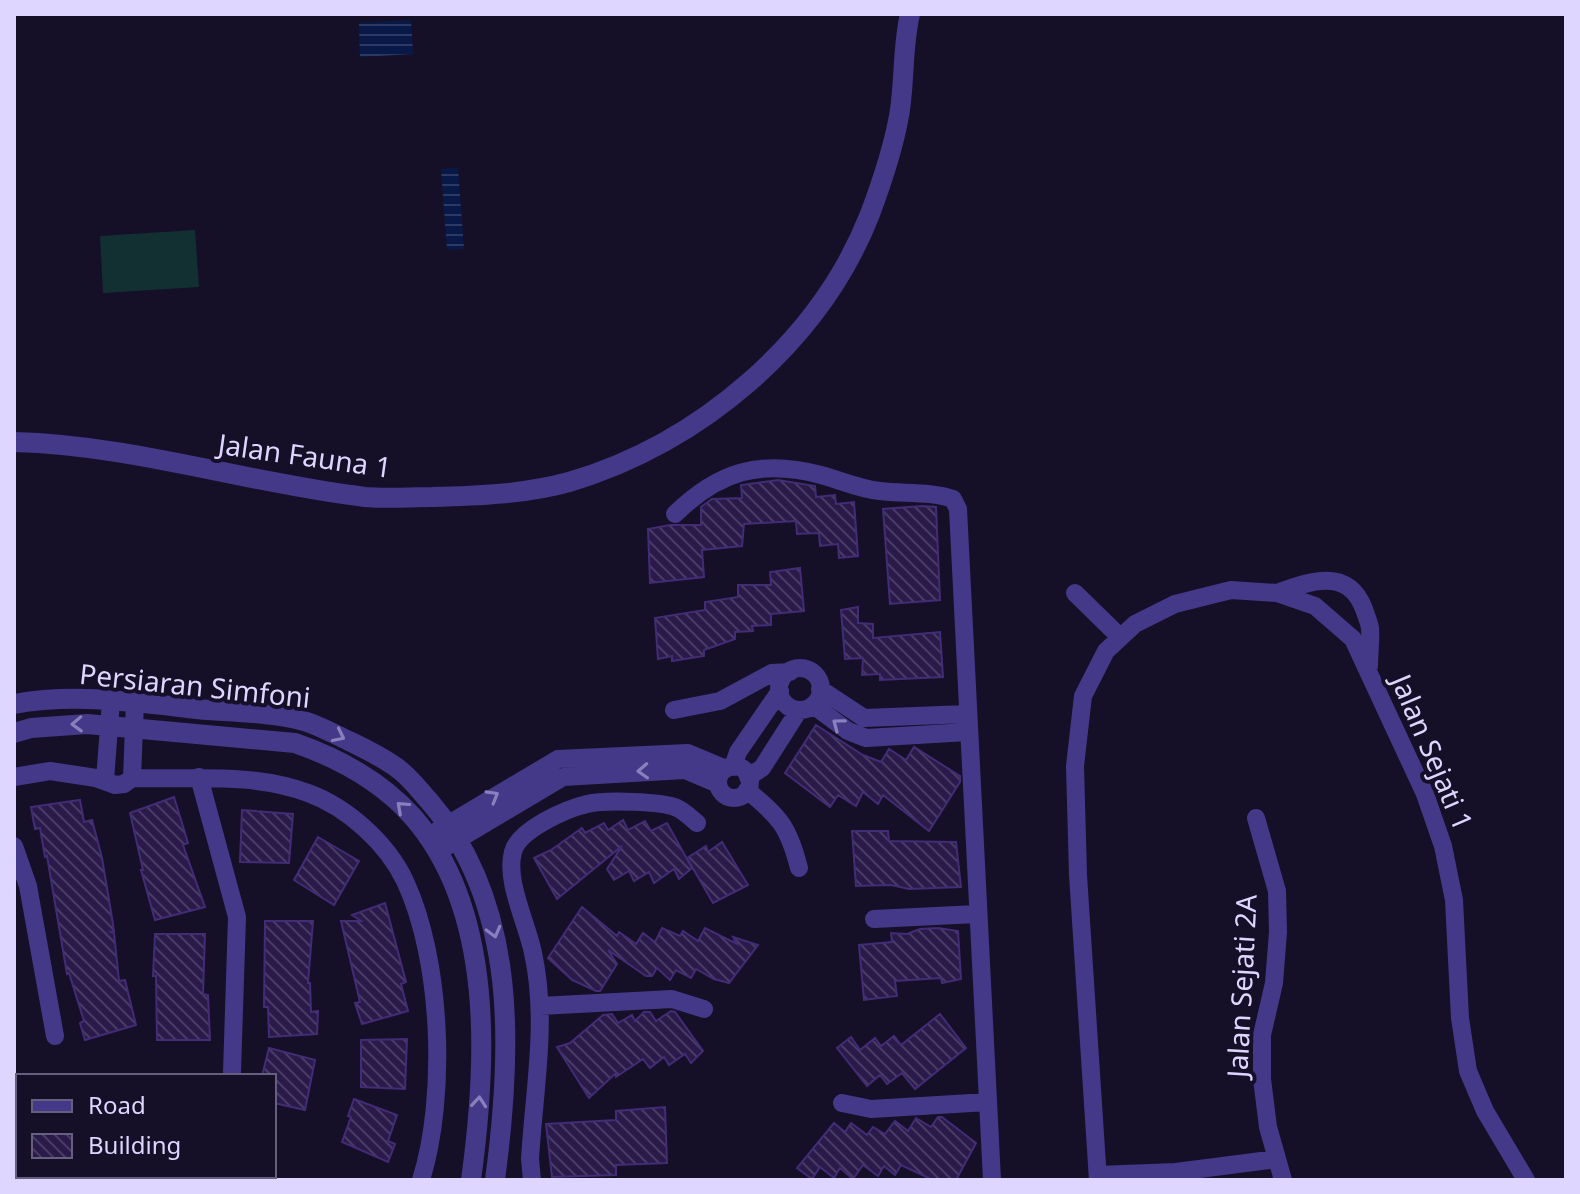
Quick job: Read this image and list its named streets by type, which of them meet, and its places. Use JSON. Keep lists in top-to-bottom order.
{
  "streets": {
    "street": [
      "Jalan Fauna 1",
      "Persiaran Simfoni",
      "Jalan Sejati 1",
      "Jalan Sejati 2A"
    ]
  },
  "legend": ["Road", "Building"]
}
